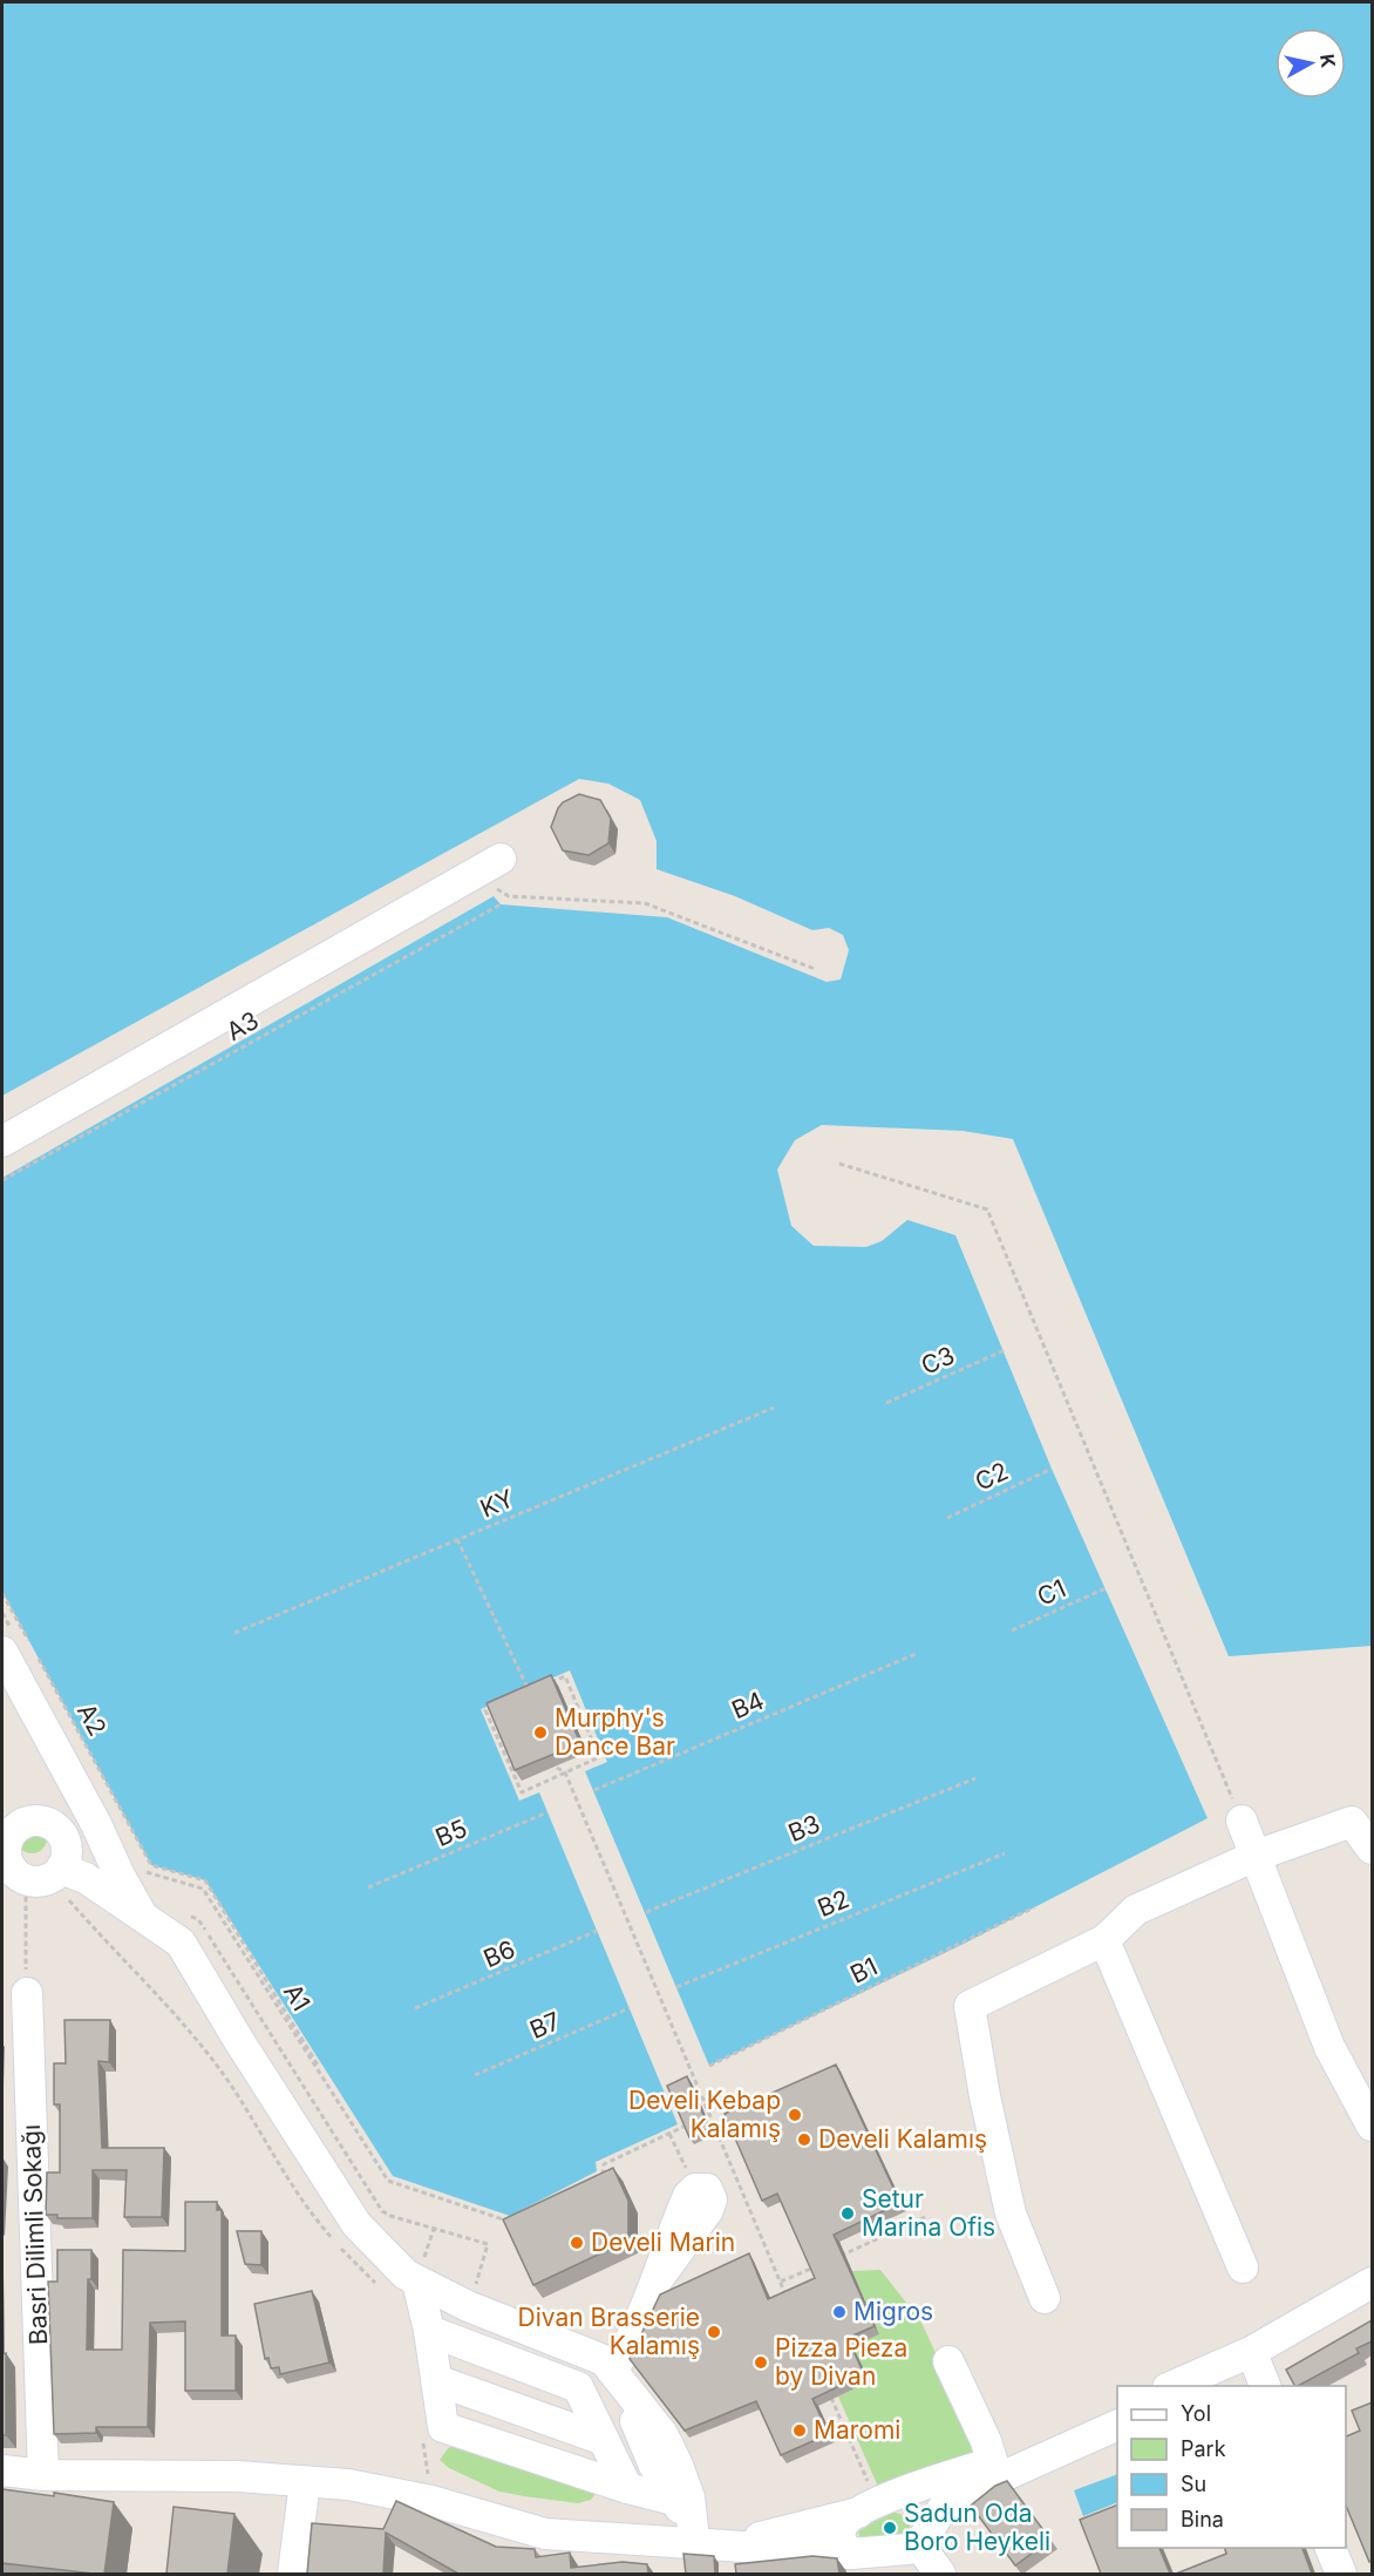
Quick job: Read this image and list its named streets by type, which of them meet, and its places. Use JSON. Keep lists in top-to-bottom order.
{
  "streets": {
    "street": ["Basri Dilimli Sokağı"],
    "path": [
      "A3",
      "C3",
      "C2",
      "KY",
      "C1",
      "B4",
      "A2",
      "B3",
      "B5",
      "B2",
      "B6",
      "B1",
      "A1",
      "B7"
    ]
  },
  "crossings": [
    ["A2", "A1"]
  ],
  "places": [
    "Murphy's Dance Bar",
    "Develi Kebap Kalamış",
    "Develi Kalamış",
    "Setur Marina Ofis",
    "Develi Marin",
    "Migros",
    "Divan Brasserie Kalamış",
    "Pizza Pieza by Divan",
    "Maromi",
    "Sadun Oda Boro Heykeli"
  ],
  "legend": [
    "Yol",
    "Park",
    "Su",
    "Bina"
  ],
  "north": "right"
}
